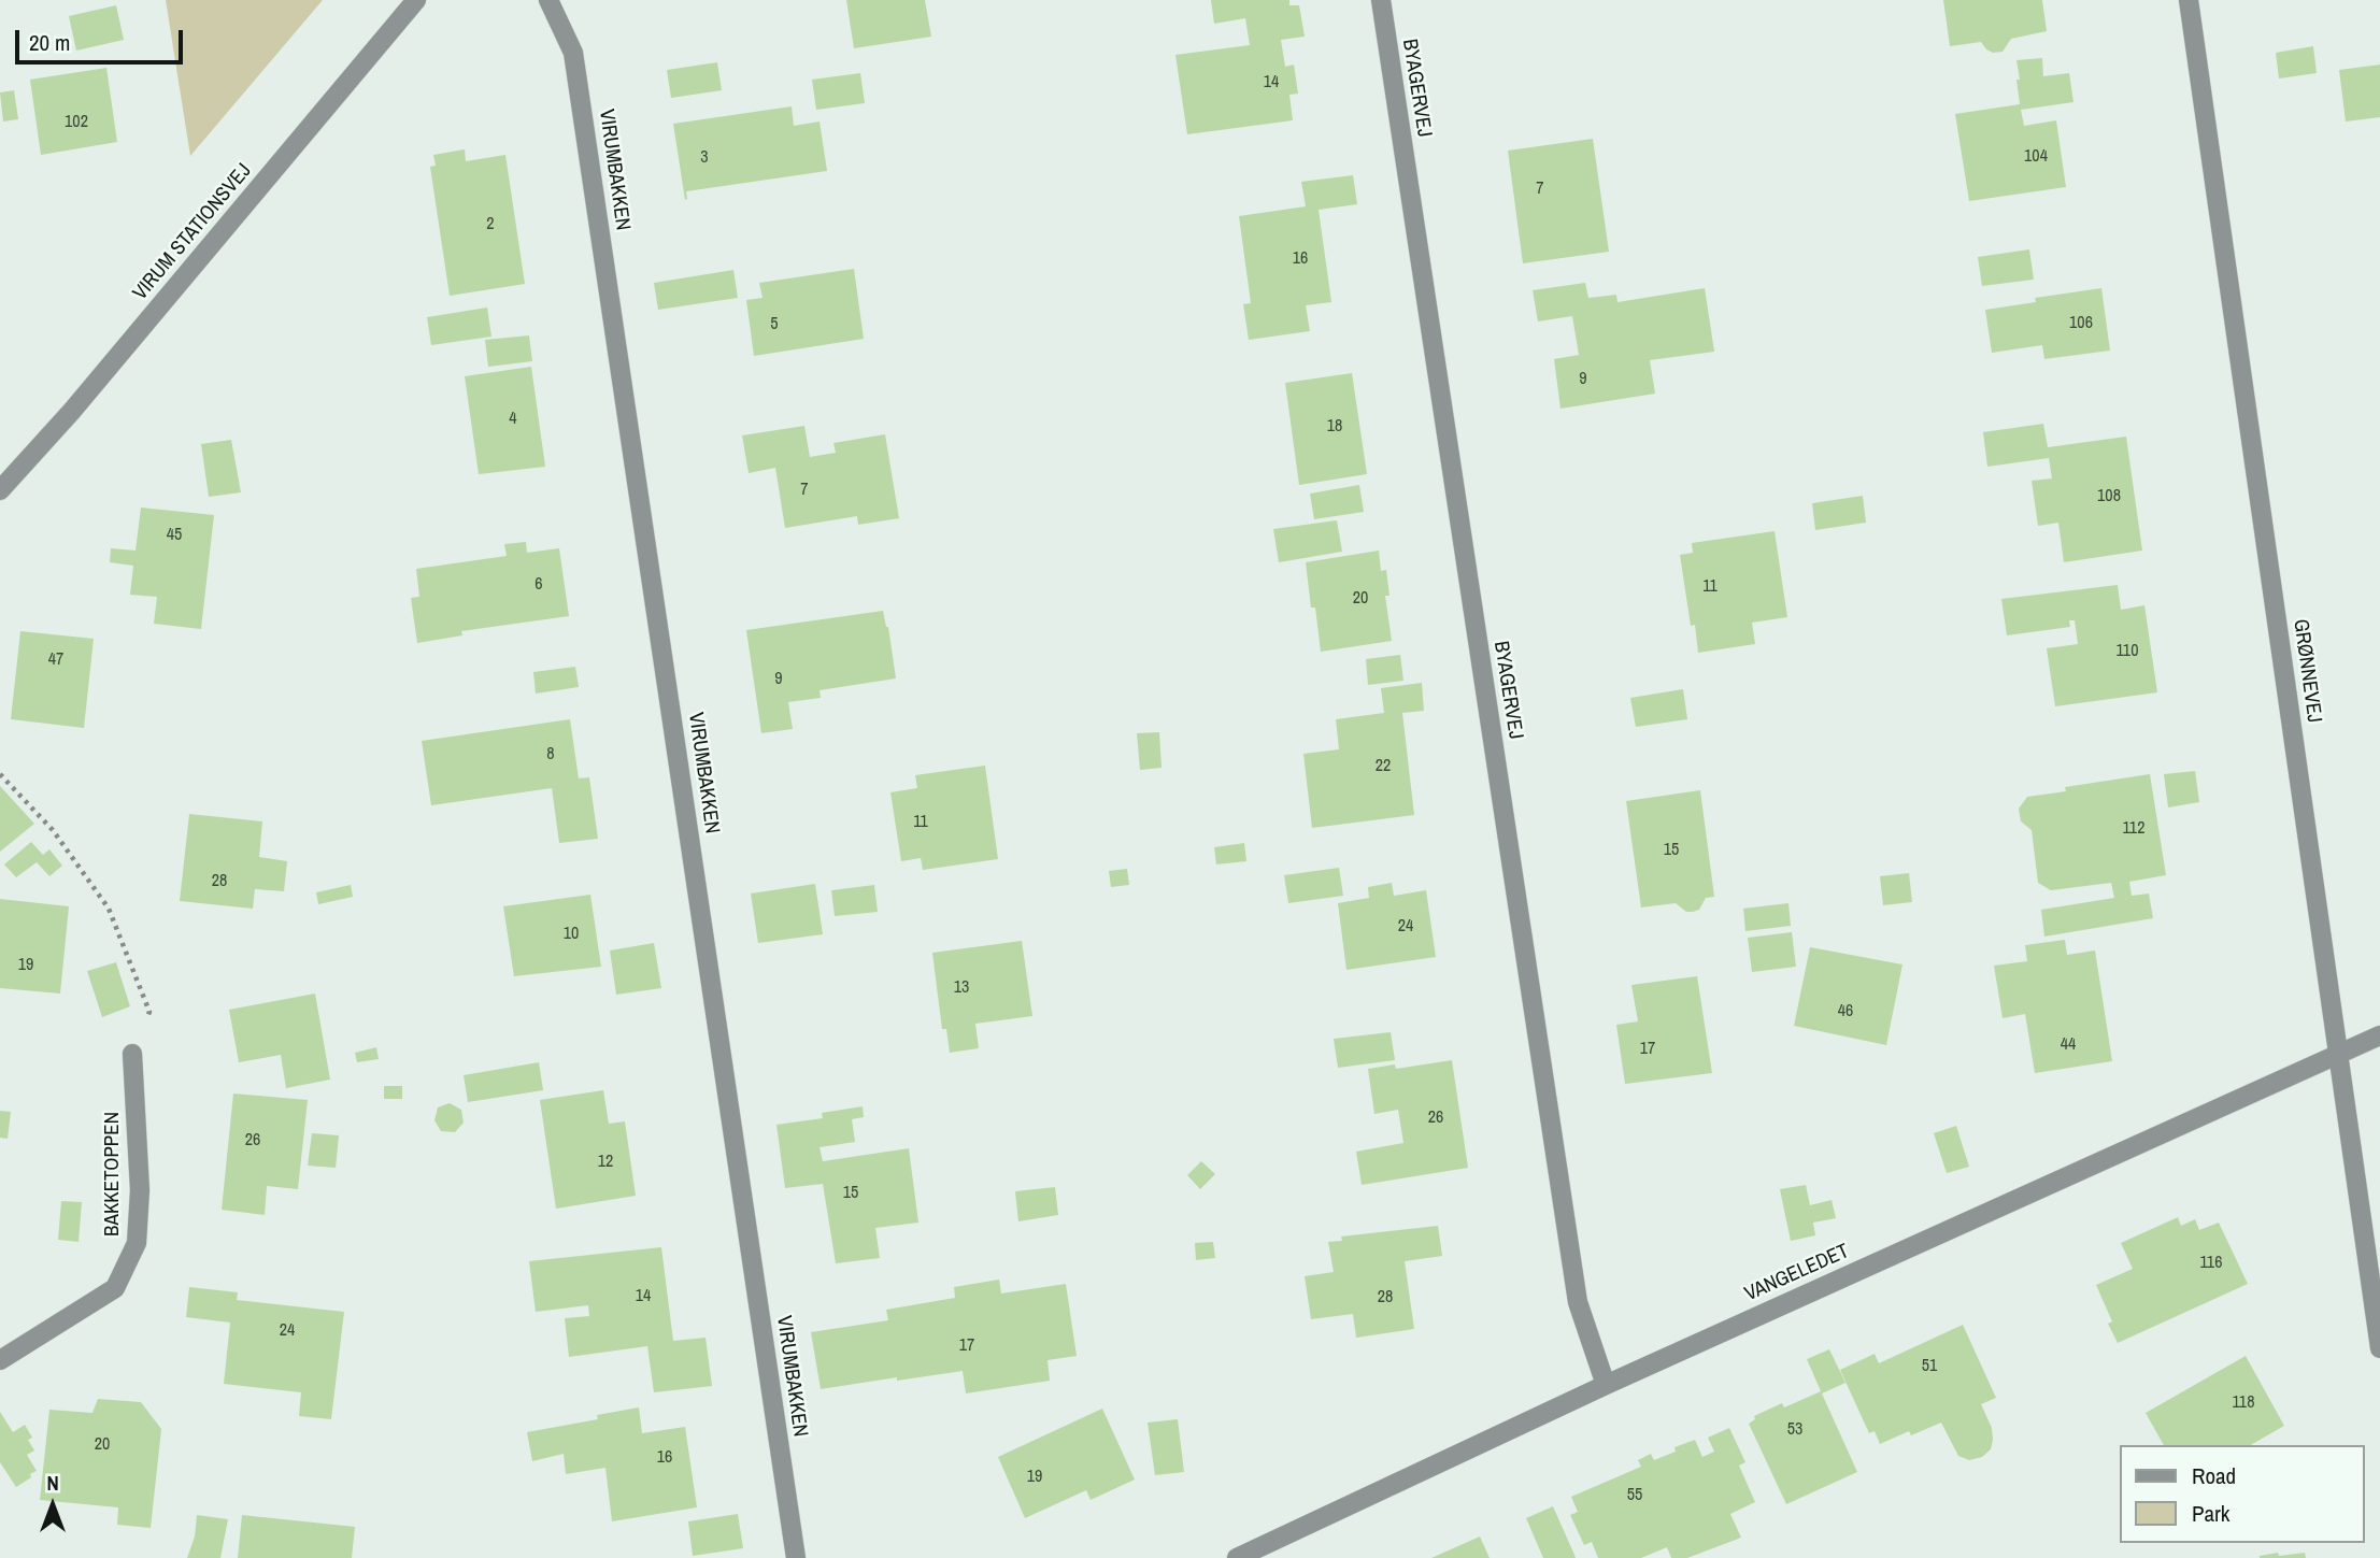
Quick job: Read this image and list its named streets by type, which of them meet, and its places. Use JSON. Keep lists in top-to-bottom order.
{
  "streets": {
    "street": [
      "BYAGERVEJ",
      "VIRUMBAKKEN",
      "VIRUM STATIONSVEJ",
      "GRØNNEVEJ",
      "BAKKETOPPEN",
      "VANGELEDET"
    ]
  },
  "crossings": [
    ["BYAGERVEJ", "VANGELEDET"],
    ["GRØNNEVEJ", "VANGELEDET"]
  ],
  "house_numbers": [
    "14",
    "102",
    "104",
    "3",
    "7",
    "2",
    "16",
    "106",
    "5",
    "9",
    "4",
    "18",
    "7",
    "108",
    "45",
    "6",
    "11",
    "20",
    "110",
    "47",
    "9",
    "8",
    "22",
    "11",
    "112",
    "15",
    "28",
    "24",
    "10",
    "19",
    "13",
    "46",
    "44",
    "17",
    "26",
    "26",
    "12",
    "15",
    "116",
    "14",
    "28",
    "24",
    "17",
    "51",
    "118",
    "53",
    "20",
    "16",
    "19",
    "55"
  ],
  "legend": ["Road", "Park"],
  "scale_bar": "20 m",
  "north": "top"
}
